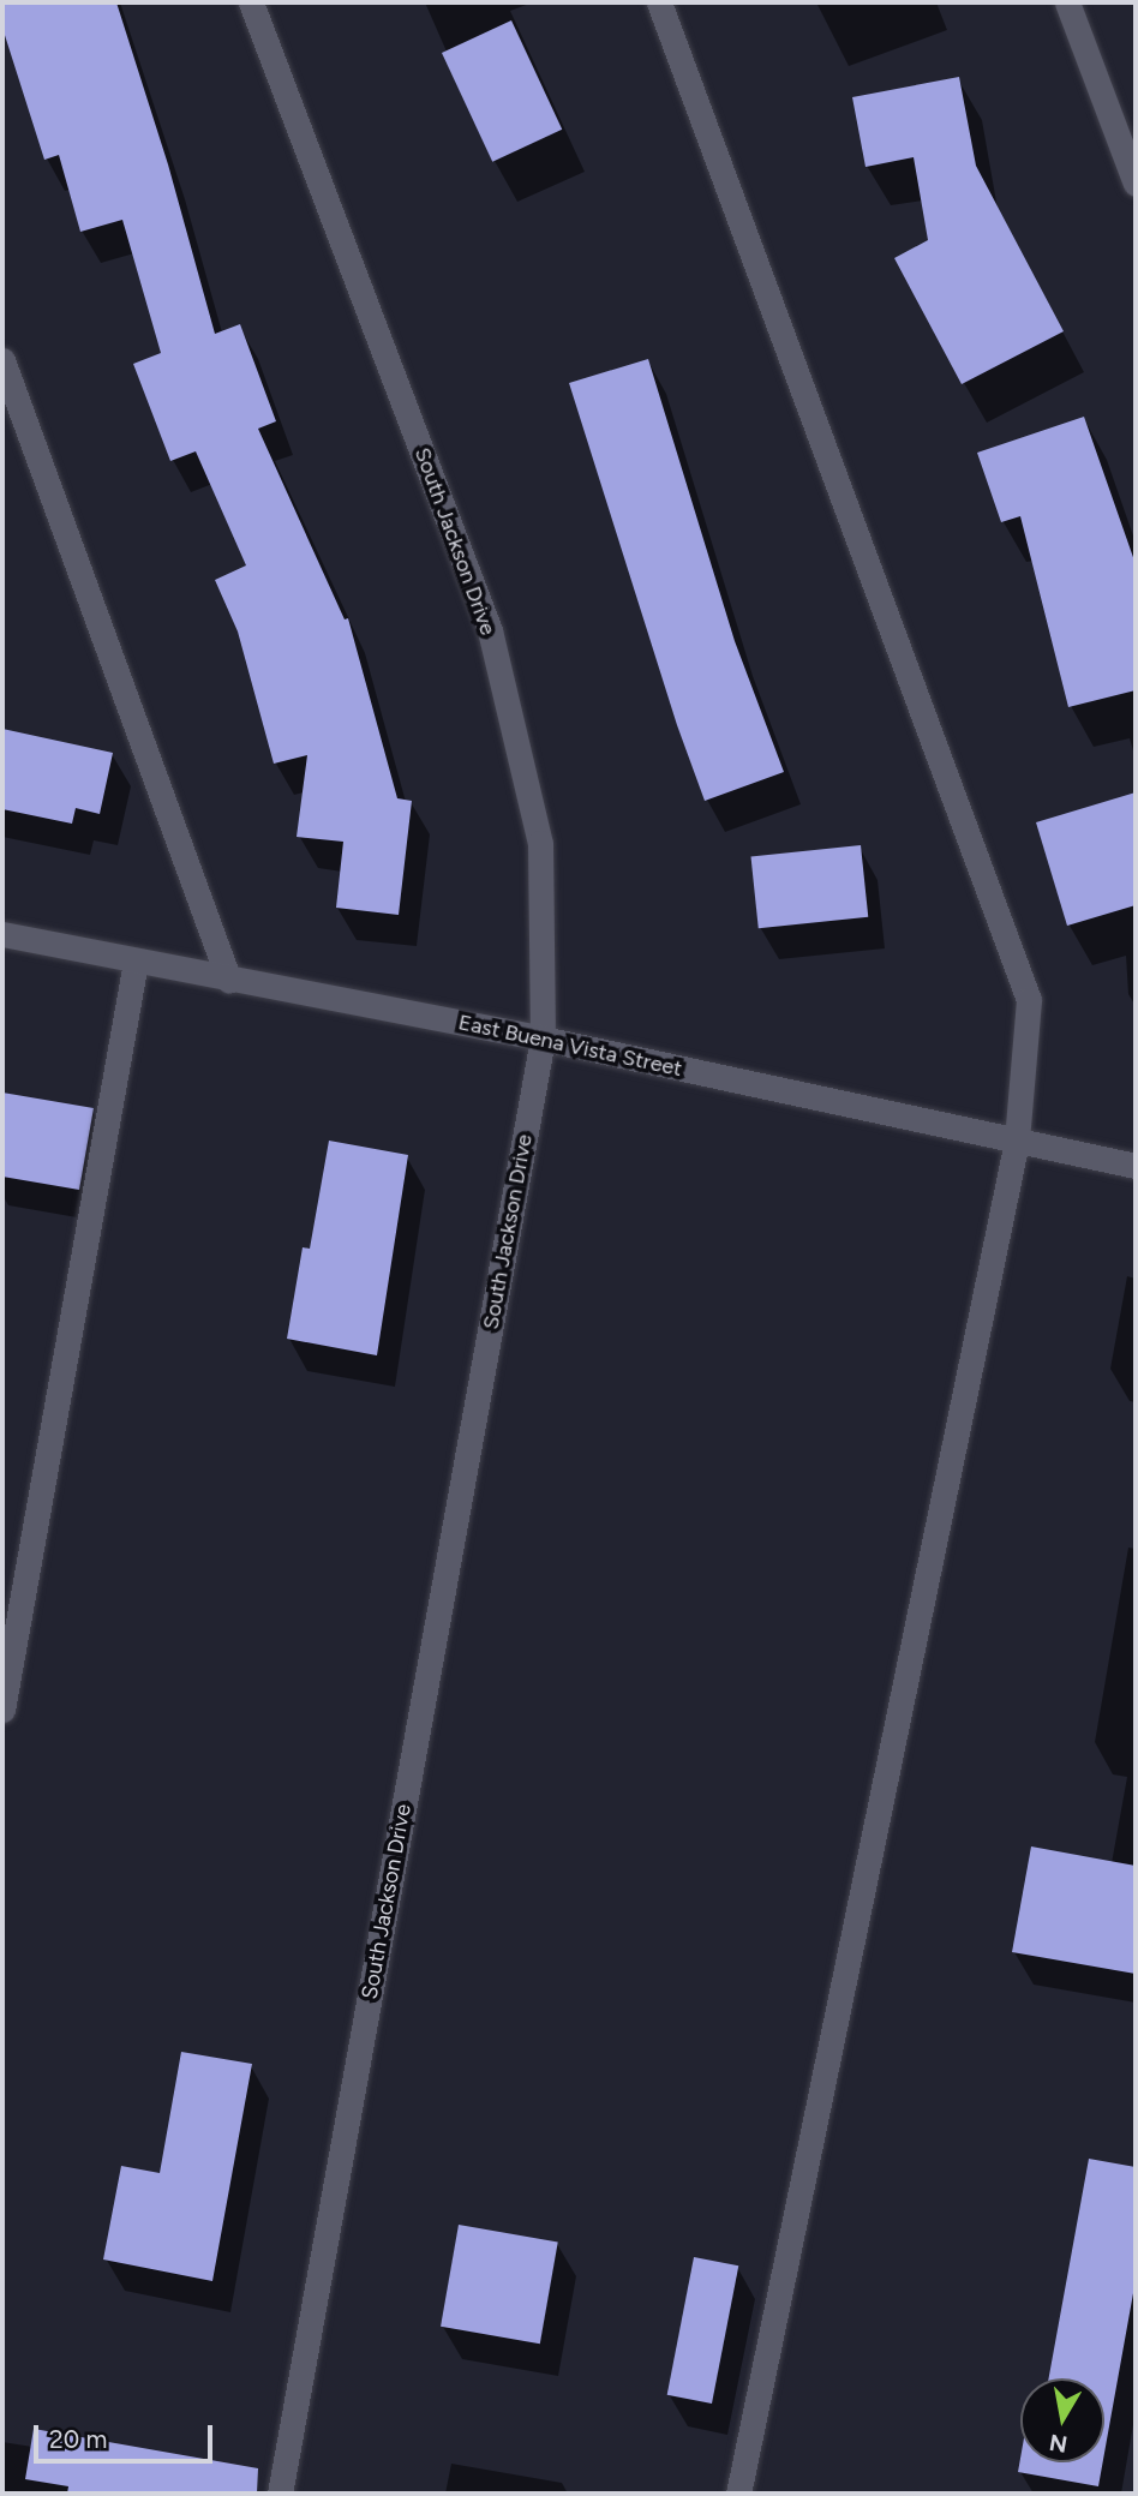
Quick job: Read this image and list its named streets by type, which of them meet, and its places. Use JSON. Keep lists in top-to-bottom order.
{
  "streets": {
    "street": ["South Jackson Drive", "East Buena Vista Street"]
  },
  "crossings": [
    ["South Jackson Drive", "East Buena Vista Street"]
  ],
  "scale_bar": "20 m",
  "north": "bottom"
}
